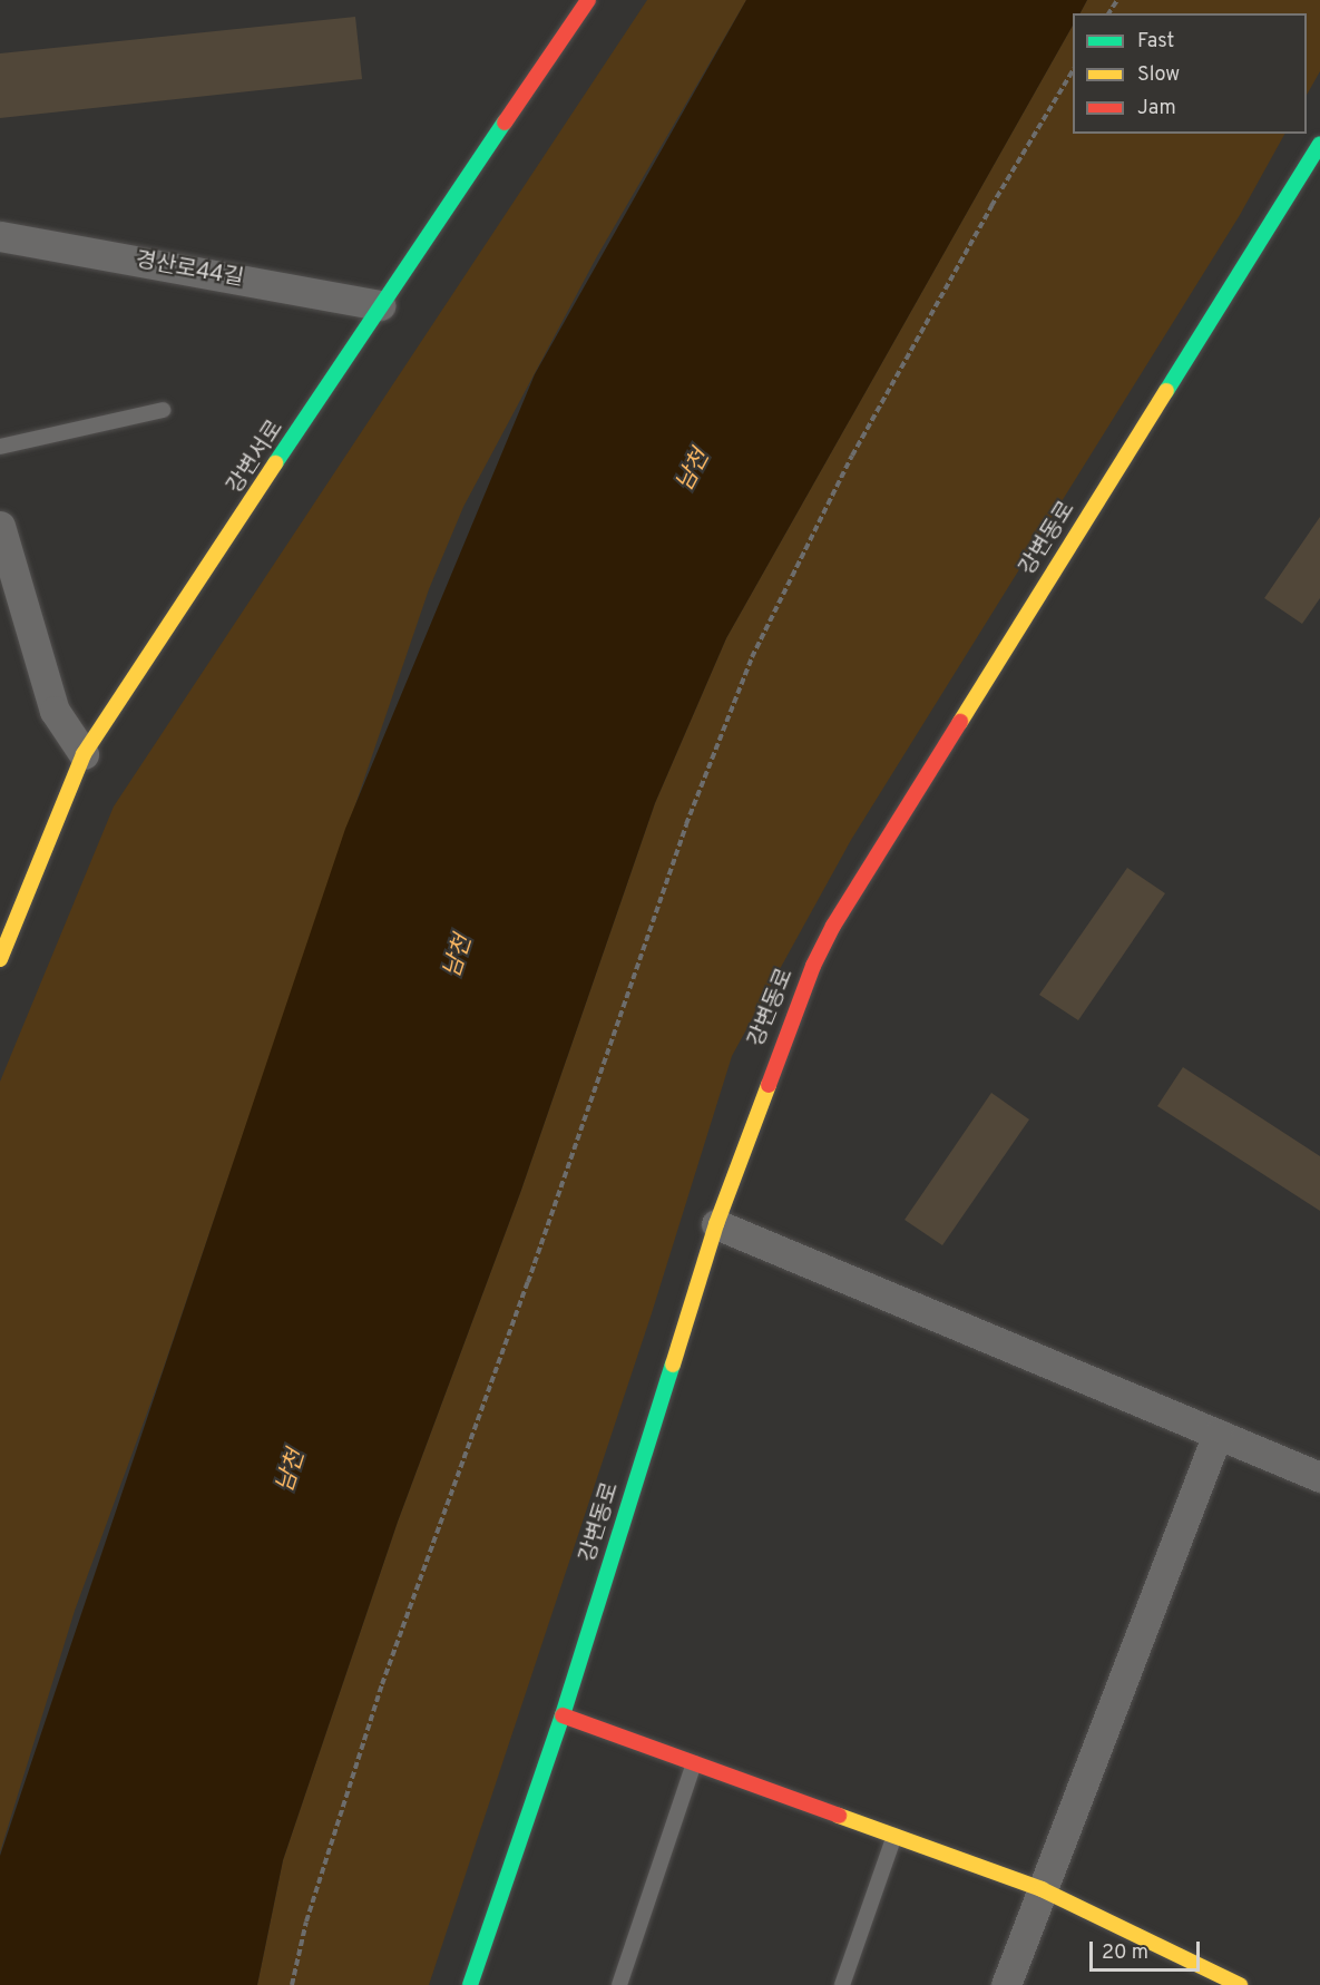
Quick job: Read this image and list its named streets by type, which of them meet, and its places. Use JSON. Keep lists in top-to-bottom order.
{
  "streets": {
    "street": ["경산로44길", "강변서로", "강변동로"]
  },
  "crossings": [
    ["경산로44길", "강변서로"]
  ],
  "water": ["남천"],
  "legend": ["Fast", "Slow", "Jam"],
  "scale_bar": "20 m"
}
